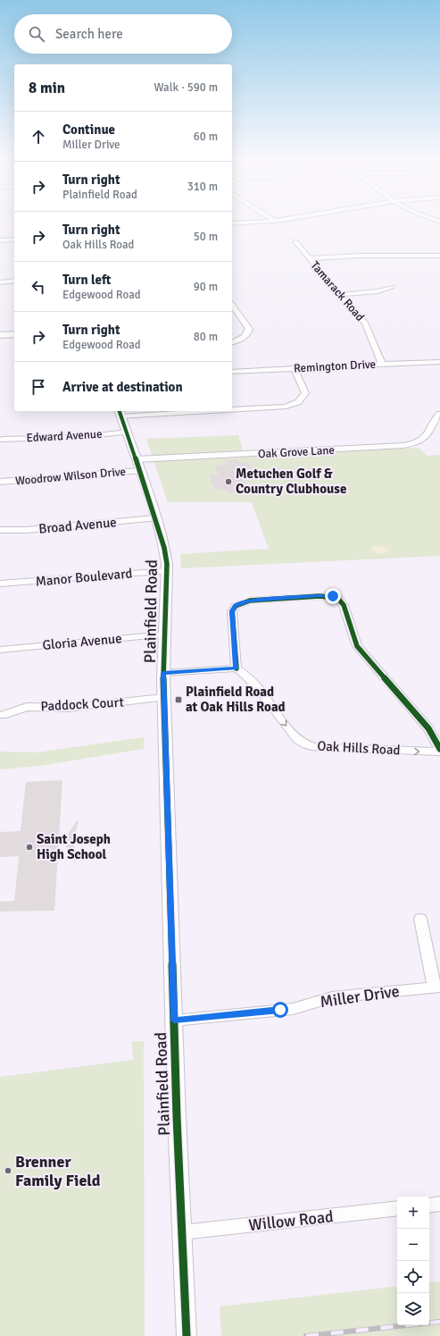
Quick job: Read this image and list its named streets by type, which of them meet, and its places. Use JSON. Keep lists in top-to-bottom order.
{
  "streets": {
    "street": [
      "Tamarack Road",
      "Remington Drive",
      "Edward Avenue",
      "Oak Grove Lane",
      "Woodrow Wilson Drive",
      "Broad Avenue",
      "Manor Boulevard",
      "Plainfield Road",
      "Gloria Avenue",
      "Paddock Court",
      "Oak Hills Road",
      "Miller Drive",
      "Willow Road"
    ]
  },
  "crossings": [
    ["Tamarack Road", "Remington Drive"],
    ["Edward Avenue", "Plainfield Road"],
    ["Oak Grove Lane", "Woodrow Wilson Drive"],
    ["Oak Grove Lane", "Plainfield Road"],
    ["Woodrow Wilson Drive", "Plainfield Road"],
    ["Broad Avenue", "Plainfield Road"],
    ["Manor Boulevard", "Plainfield Road"],
    ["Plainfield Road", "Gloria Avenue"],
    ["Plainfield Road", "Paddock Court"],
    ["Plainfield Road", "Miller Drive"],
    ["Plainfield Road", "Willow Road"]
  ],
  "one_way": ["Oak Hills Road"],
  "places": {
    "other": ["Metuchen Golf & Country Clubhouse", "Saint Joseph High School", "Brenner Family Field"],
    "transit": ["Plainfield Road at Oak Hills Road"]
  },
  "page": {
    "search": "Search here",
    "heading": ["8 min", "Walk · 590 m"],
    "list": [
      ["Continue", "Miller Drive", "60 m"],
      ["Turn right", "Plainfield Road", "310 m"],
      ["Turn right", "Oak Hills Road", "50 m"],
      ["Turn left", "Edgewood Road", "90 m"],
      ["Turn right", "Edgewood Road", "80 m"],
      "Arrive at destination"
    ],
    "map_buttons": ["+", "−"]
  }
}
